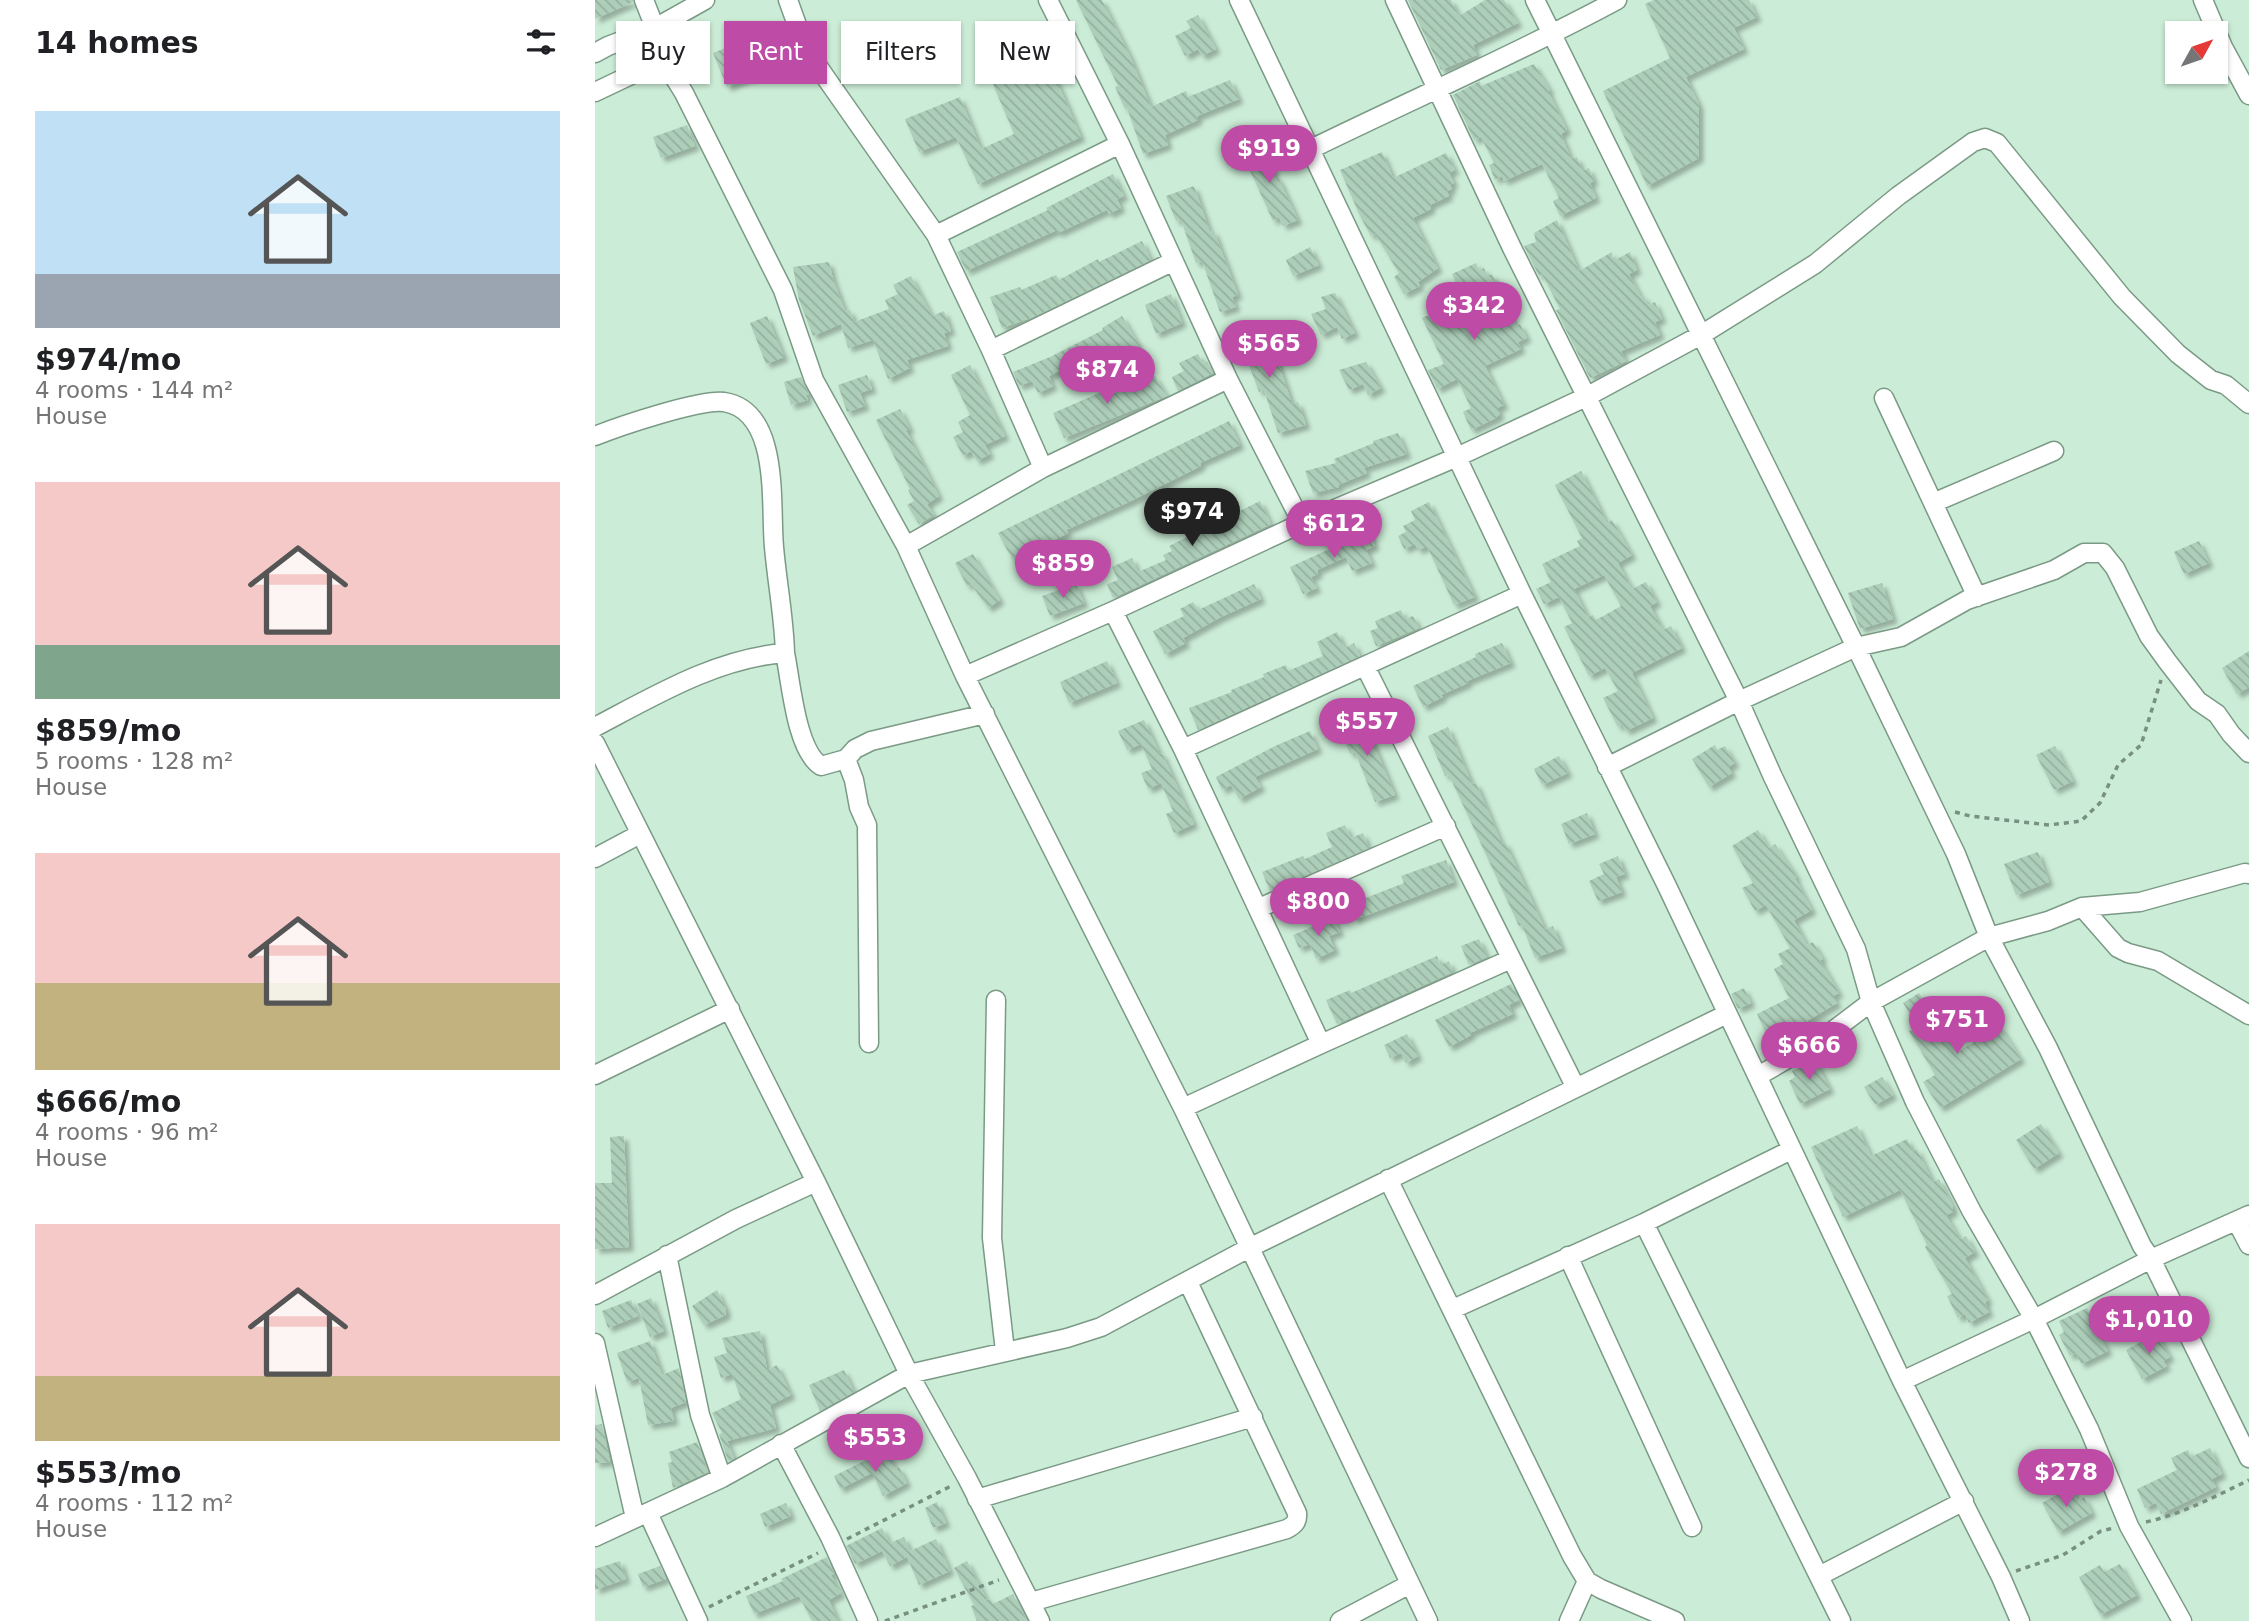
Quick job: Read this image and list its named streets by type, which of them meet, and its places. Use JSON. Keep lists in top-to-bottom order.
{
  "north": "top right",
  "page": {
    "heading": "14 homes",
    "chip": [
      "Buy",
      "Rent",
      "Filters",
      "New"
    ],
    "list": [
      {
        "name": "$974/mo",
        "note": "4 rooms · 144 m² · House"
      },
      {
        "name": "$859/mo",
        "note": "5 rooms · 128 m² · House"
      },
      {
        "name": "$666/mo",
        "note": "4 rooms · 96 m² · House"
      },
      {
        "name": "$553/mo",
        "note": "4 rooms · 112 m² · House"
      }
    ],
    "price": [
      "$919",
      "$342",
      "$565",
      "$874",
      "$974",
      "$612",
      "$859",
      "$557",
      "$800",
      "$751",
      "$666",
      "$1,010",
      "$553",
      "$278"
    ]
  }
}
